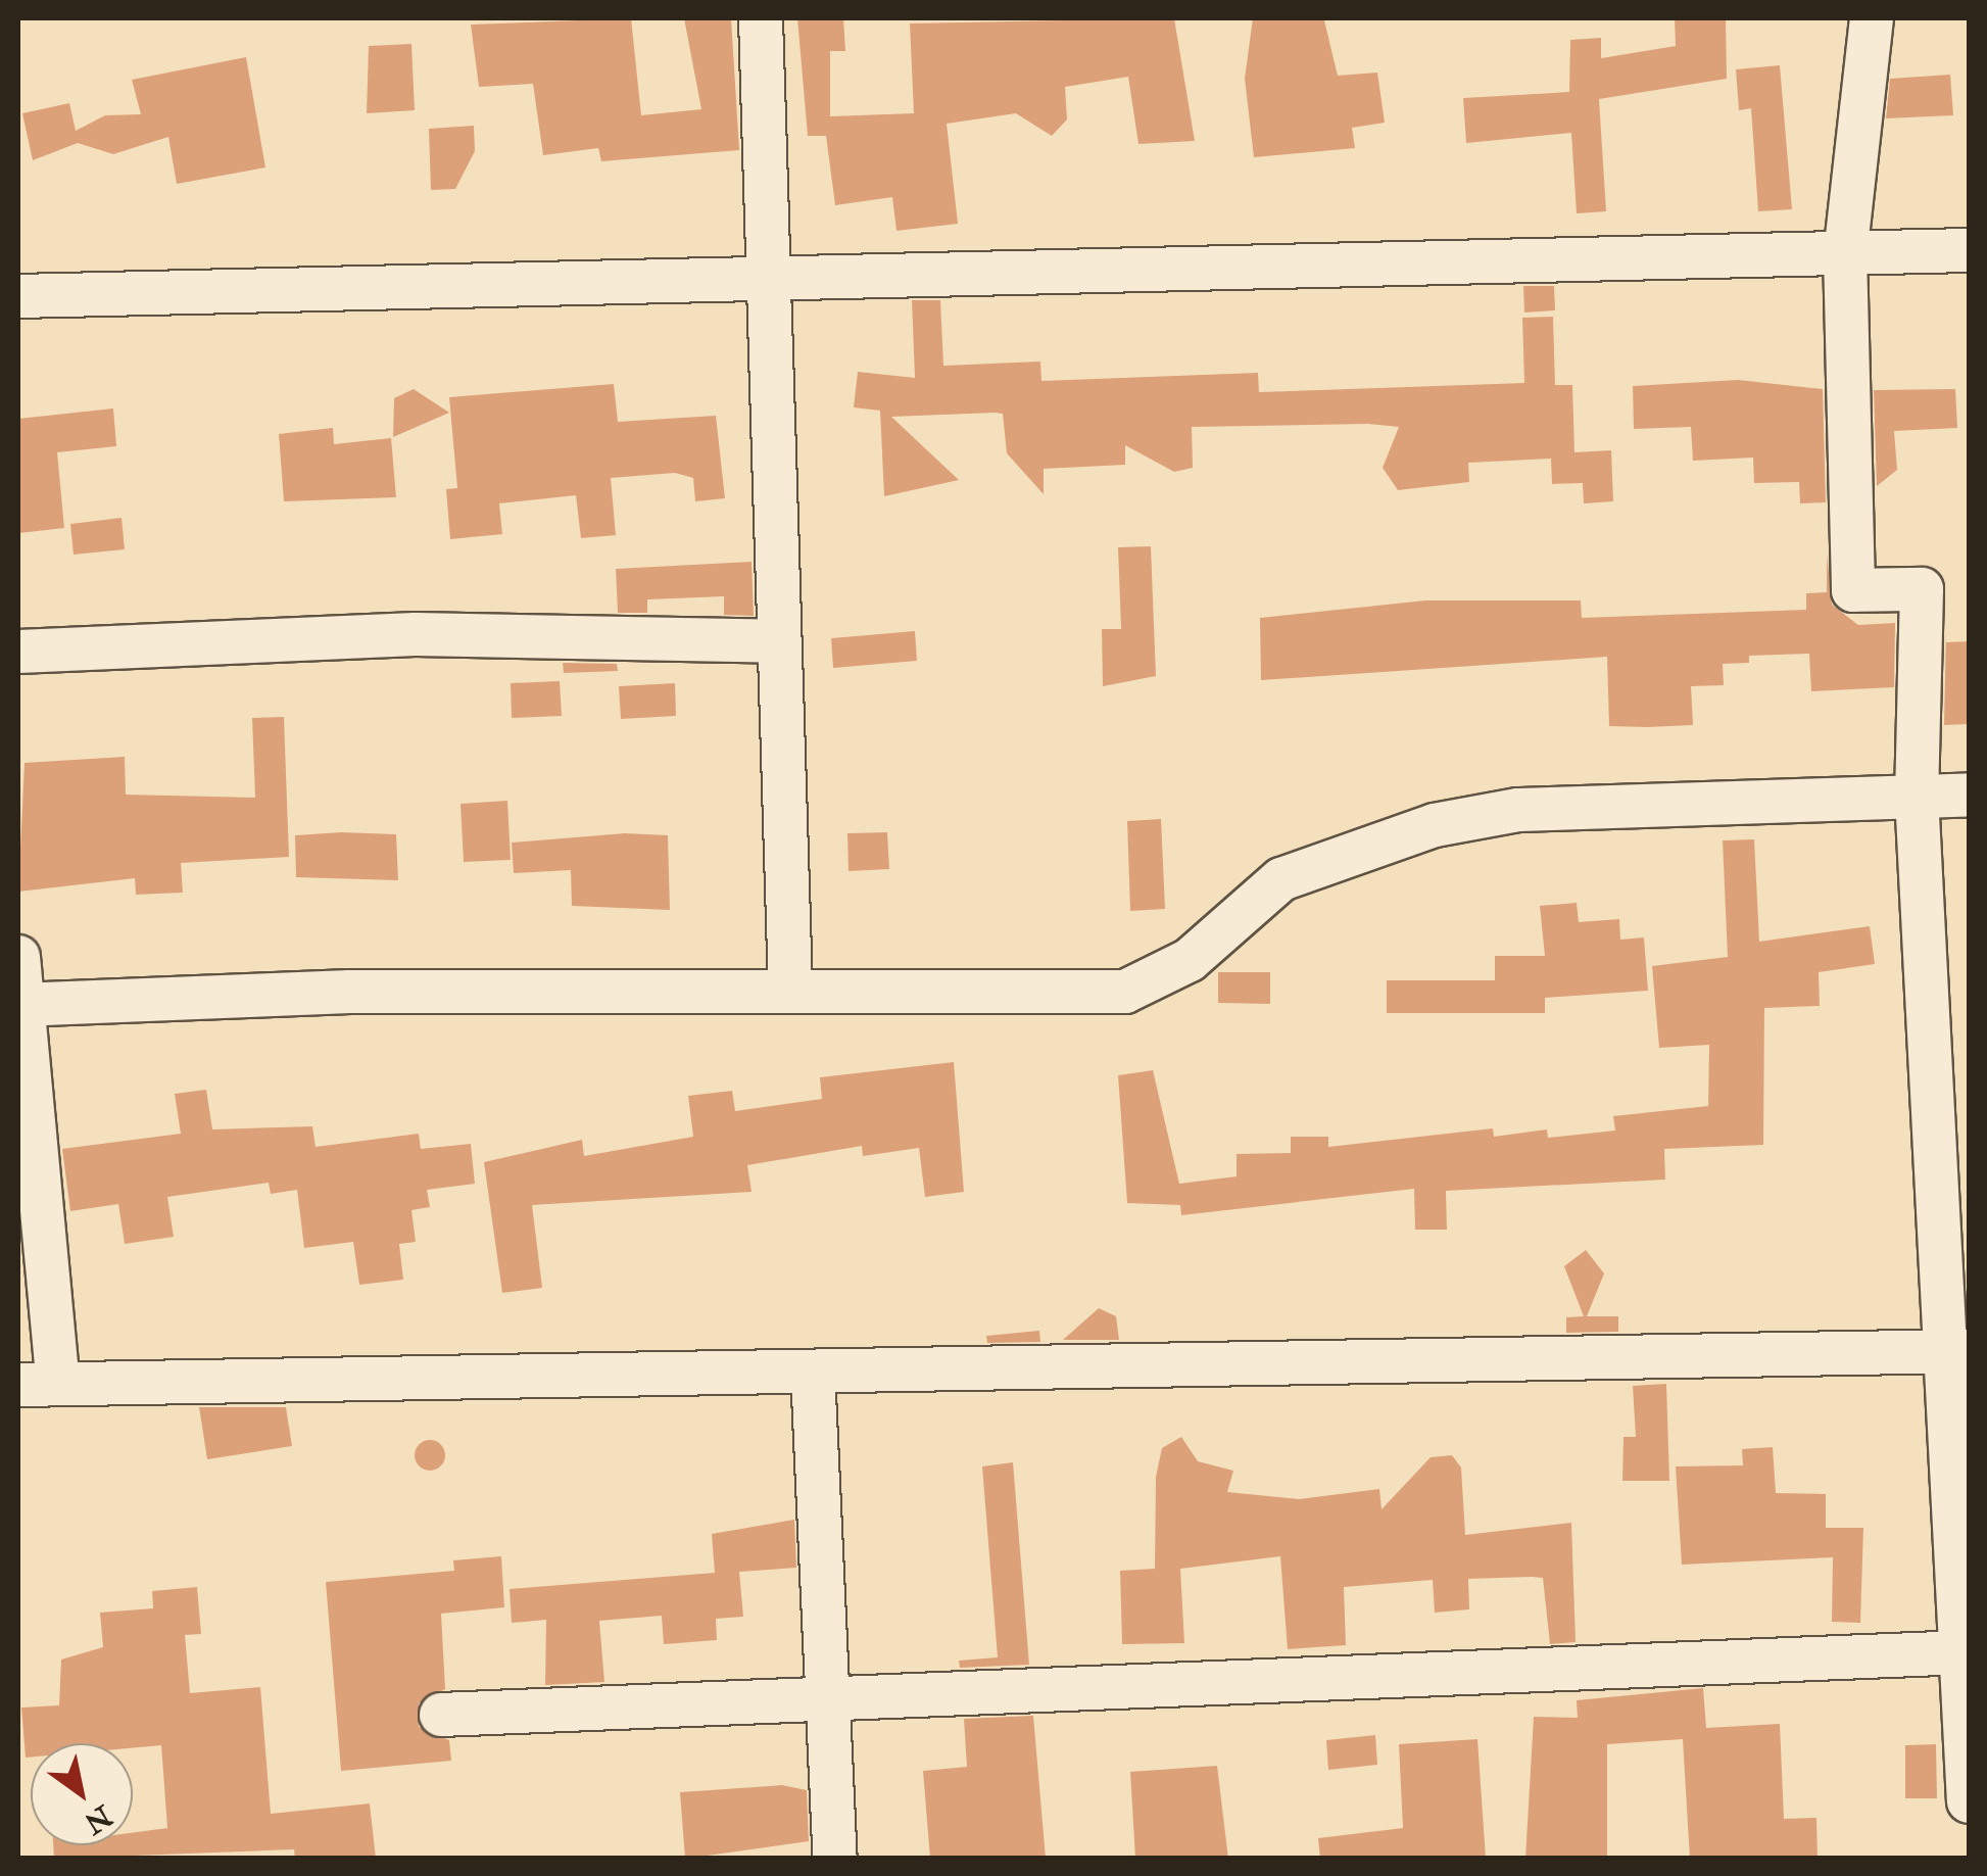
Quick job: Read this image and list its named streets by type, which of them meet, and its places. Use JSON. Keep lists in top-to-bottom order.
{
  "north": "bottom right"
}
